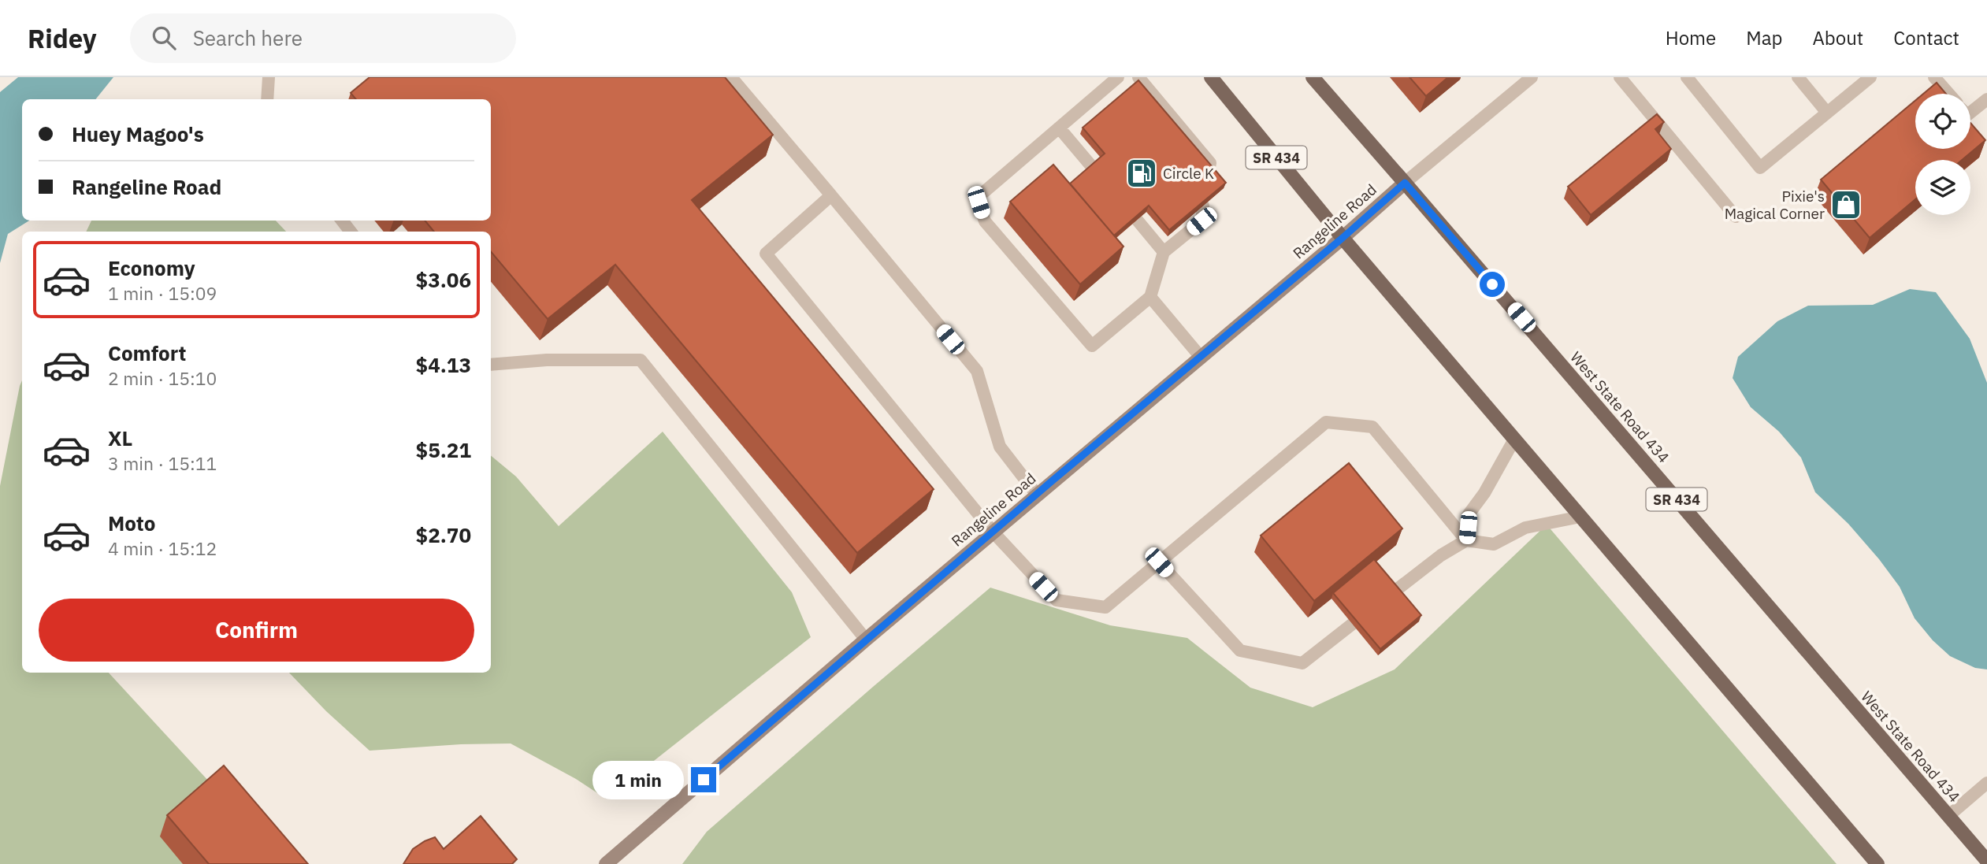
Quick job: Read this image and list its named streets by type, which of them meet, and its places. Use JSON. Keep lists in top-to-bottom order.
{
  "streets": {
    "main road": ["SR 434", "West State Road 434"],
    "street": ["Rangeline Road"]
  },
  "crossings": [
    ["SR 434", "Rangeline Road"],
    ["Rangeline Road", "West State Road 434"]
  ],
  "places": {
    "fuel station": ["Circle K"],
    "shop": ["Pixie's Magical Corner"]
  },
  "page": {
    "header": "Ridey",
    "search": "Search here",
    "nav": [
      "Home",
      "Map",
      "About",
      "Contact"
    ],
    "banner": ["Huey Magoo's", "Rangeline Road"],
    "list": [
      {
        "name": "Economy",
        "note": "1 min · 15:09",
        "value": "$3.06"
      },
      {
        "name": "Comfort",
        "note": "2 min · 15:10",
        "value": "$4.13"
      },
      {
        "name": "XL",
        "note": "3 min · 15:11",
        "value": "$5.21"
      },
      {
        "name": "Moto",
        "note": "4 min · 15:12",
        "value": "$2.70"
      }
    ],
    "buttons": "Confirm",
    "bubble": "1 min"
  }
}
